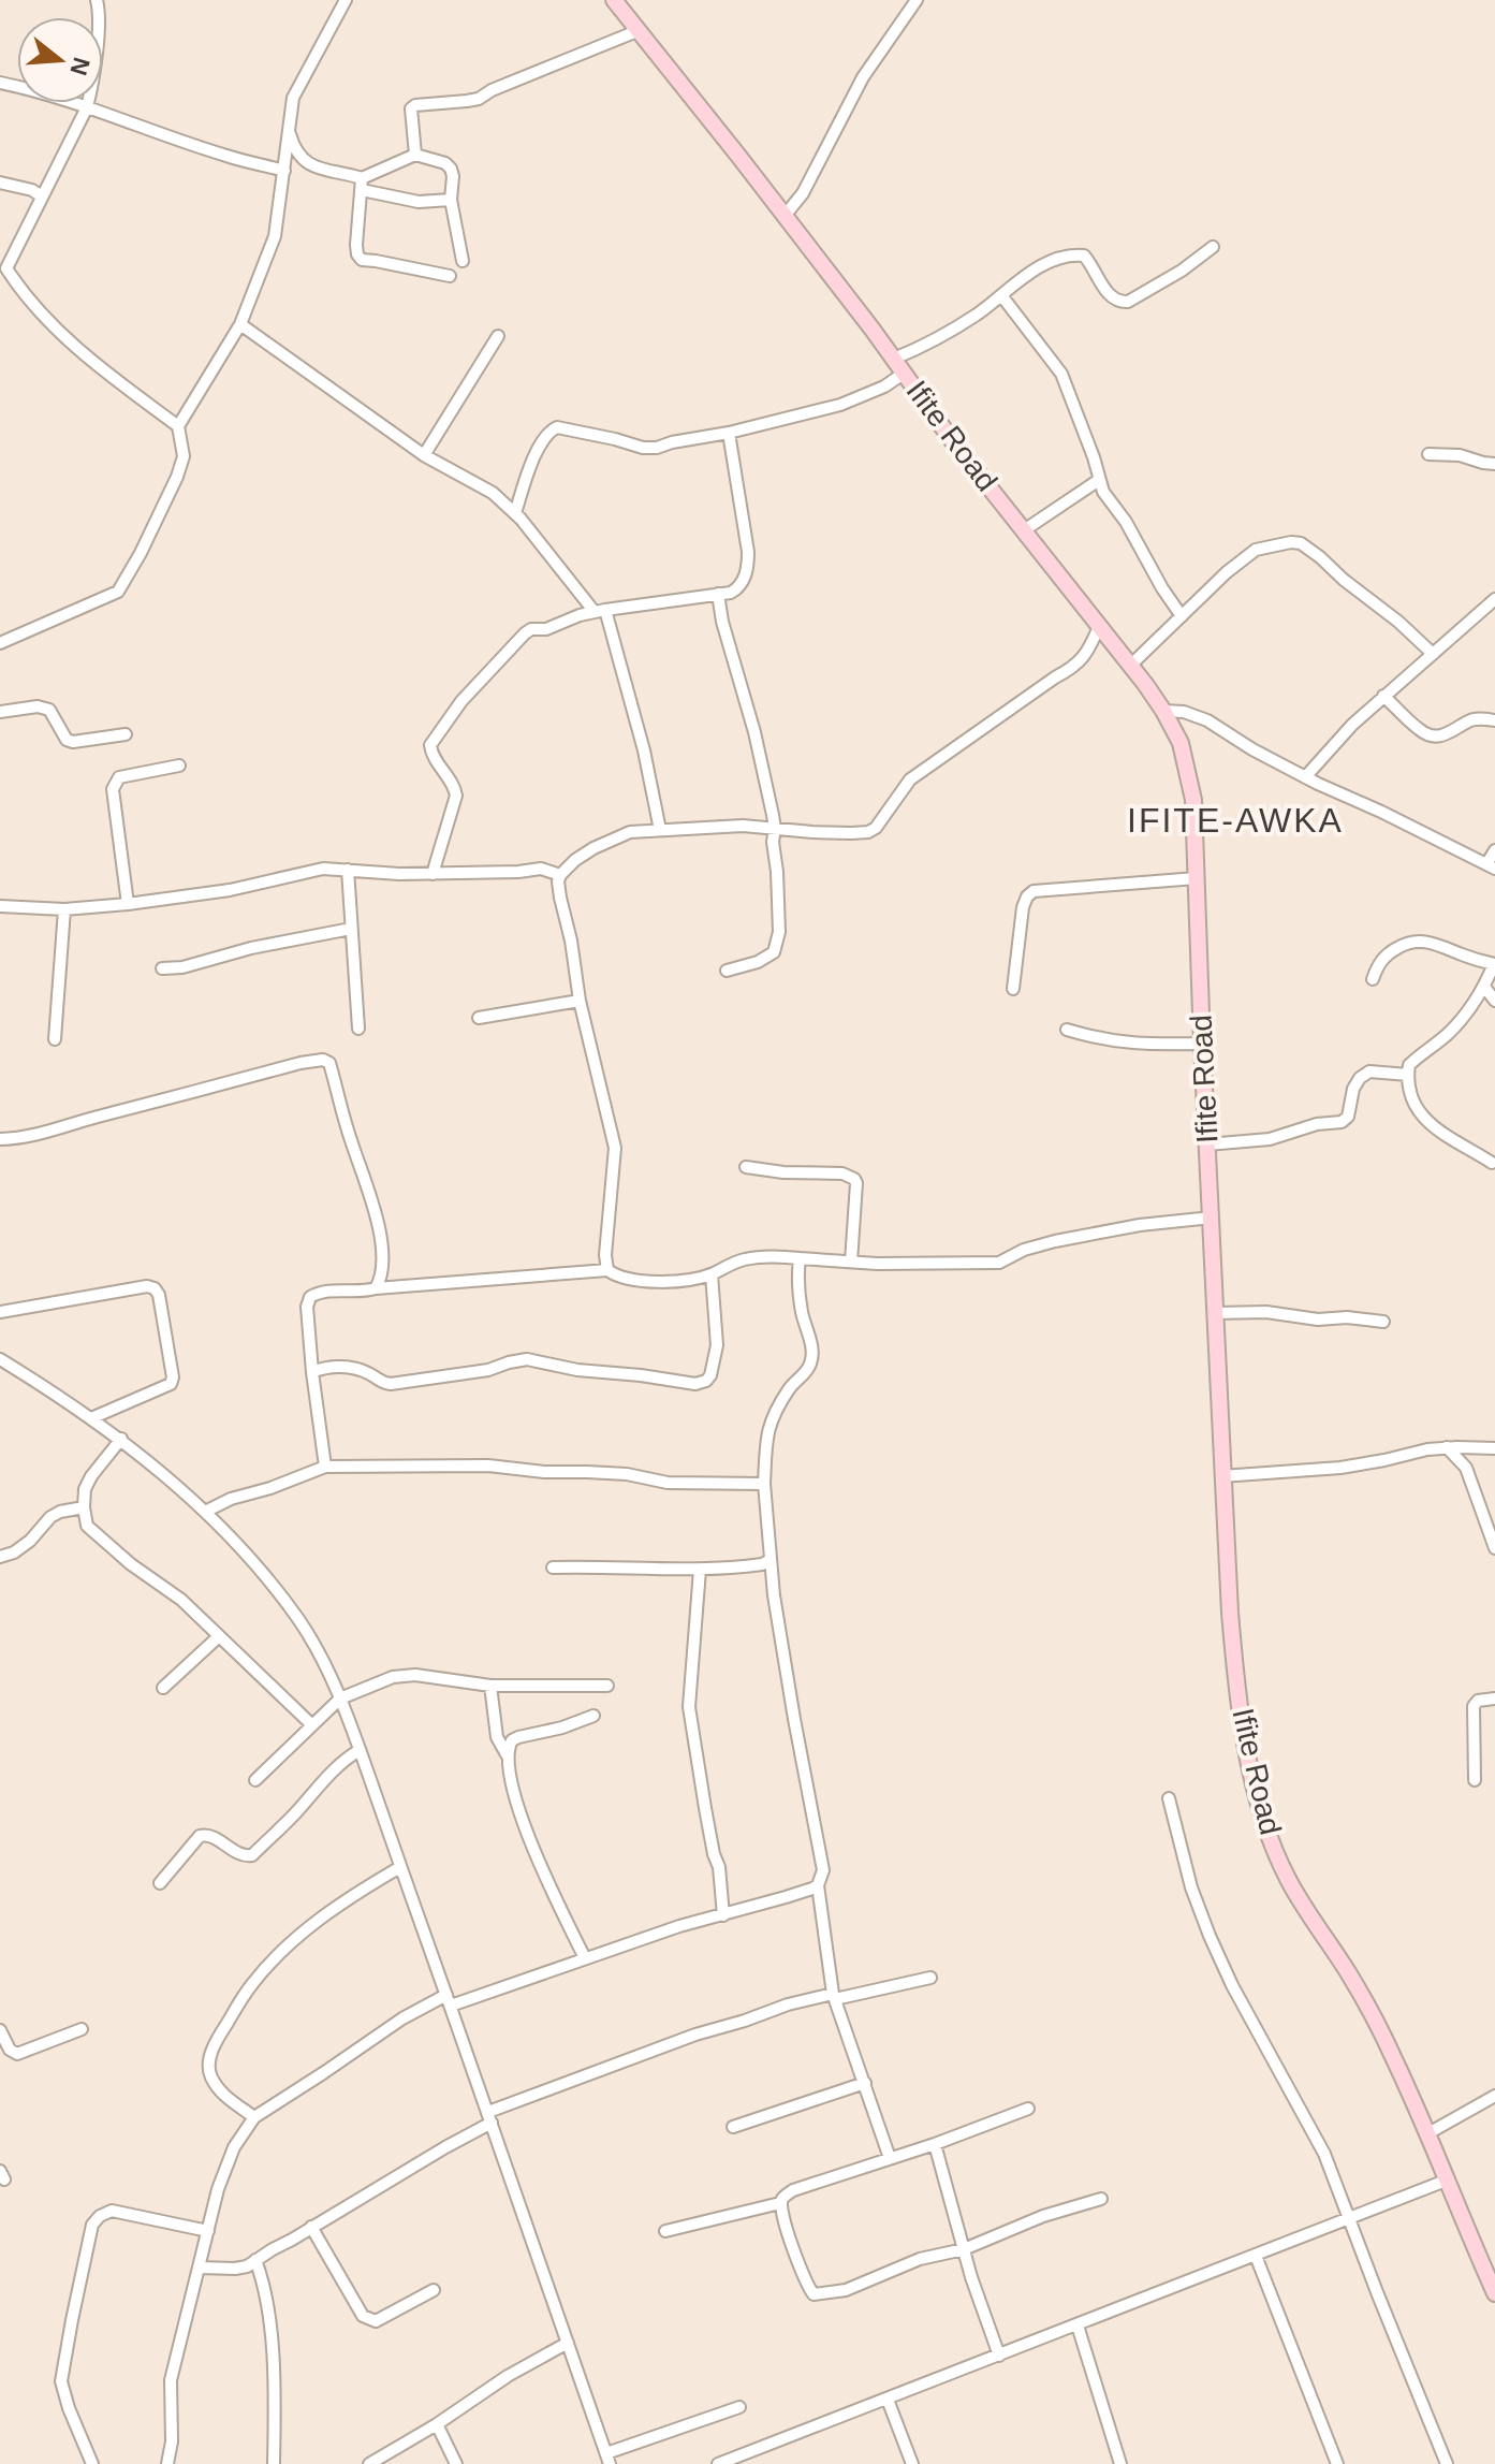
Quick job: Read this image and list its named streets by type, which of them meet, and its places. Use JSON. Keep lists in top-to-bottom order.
{
  "streets": {
    "street": ["Ifite Road"]
  },
  "districts": ["IFITE-AWKA"],
  "north": "right"
}
